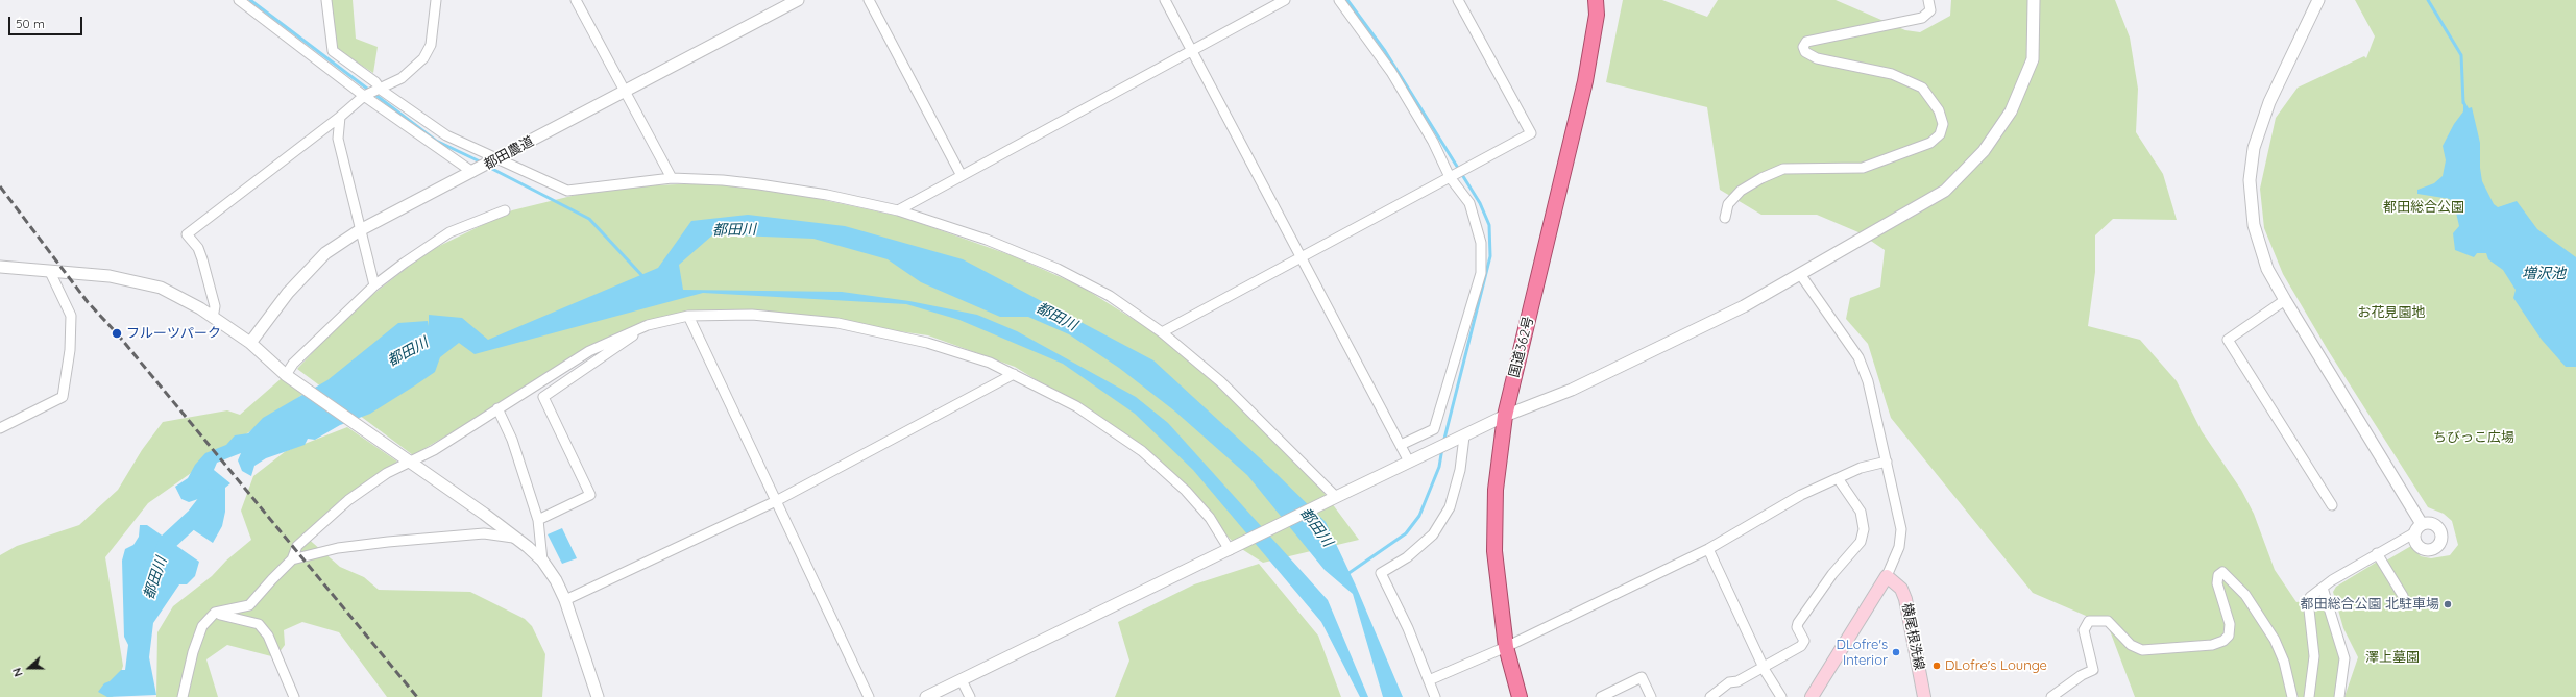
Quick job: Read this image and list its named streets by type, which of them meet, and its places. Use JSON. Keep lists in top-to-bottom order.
{
  "streets": {
    "highway": ["国道362号"],
    "main road": ["横尾根洗線"],
    "street": ["都田農道"]
  },
  "water": ["都田川", "増沢池"],
  "parks": [
    "都田総合公園",
    "お花見園地",
    "ちびっこ広場",
    "澤上墓園"
  ],
  "places": [
    "フルーツパーク",
    "都田総合公園 北駐車場",
    "DLofre's Interior",
    "DLofre's Lounge"
  ],
  "scale_bar": "50 m",
  "north": "left"
}
